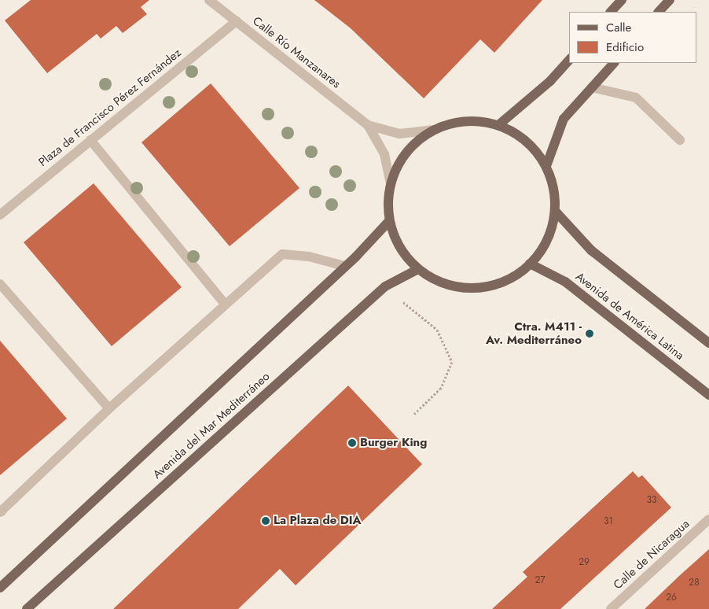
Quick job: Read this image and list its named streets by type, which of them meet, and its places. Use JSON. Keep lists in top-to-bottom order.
{
  "streets": {
    "main road": ["Avenida de América Latina", "Avenida del Mar Mediterráneo"],
    "street": ["Calle Río Manzanares", "Plaza de Francisco Pérez Fernández", "Calle de Nicaragua"]
  },
  "crossings": [
    ["Calle Río Manzanares", "Plaza de Francisco Pérez Fernández"]
  ],
  "places": ["Ctra. M411 - Av. Mediterráneo", "Burger King", "La Plaza de DIA"],
  "house_numbers": [
    "33",
    "31",
    "29",
    "27",
    "28",
    "26"
  ],
  "legend": ["Calle", "Edificio"]
}
